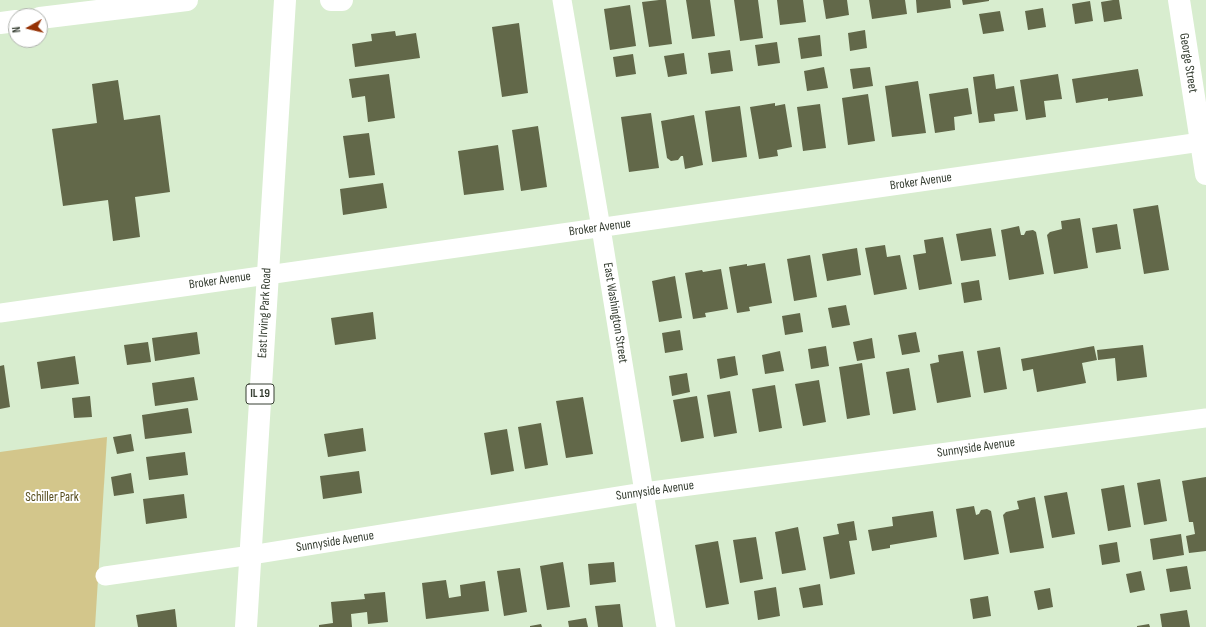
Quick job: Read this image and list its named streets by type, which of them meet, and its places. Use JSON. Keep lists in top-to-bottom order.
{
  "streets": {
    "main road": ["George Street", "East Irving Park Road", "IL 19"],
    "street": ["Broker Avenue", "East Washington Street", "Sunnyside Avenue"]
  },
  "crossings": [
    ["George Street", "Broker Avenue"],
    ["Broker Avenue", "East Irving Park Road"],
    ["Broker Avenue", "East Washington Street"],
    ["East Irving Park Road", "Sunnyside Avenue"],
    ["East Washington Street", "Sunnyside Avenue"]
  ],
  "parks": ["Schiller Park"],
  "north": "left"
}
